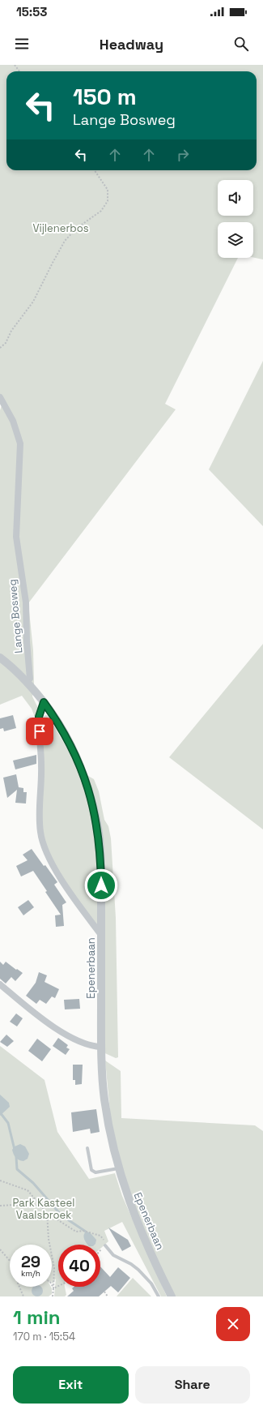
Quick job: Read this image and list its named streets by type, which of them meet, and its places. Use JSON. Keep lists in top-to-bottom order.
{
  "streets": {
    "street": ["Lange Bosweg", "Epenerbaan"]
  },
  "crossings": [
    ["Lange Bosweg", "Epenerbaan"]
  ],
  "parks": ["Vijlenerbos", "Park Kasteel Vaalsbroek"],
  "page": {
    "status": "15:53",
    "header": "Headway",
    "turn": ["150 m", "Lange Bosweg"],
    "speed": "29 km/h",
    "limit": "40",
    "heading": ["1 min", "170 m · 15:54"],
    "buttons": ["Exit", "Share"]
  }
}
